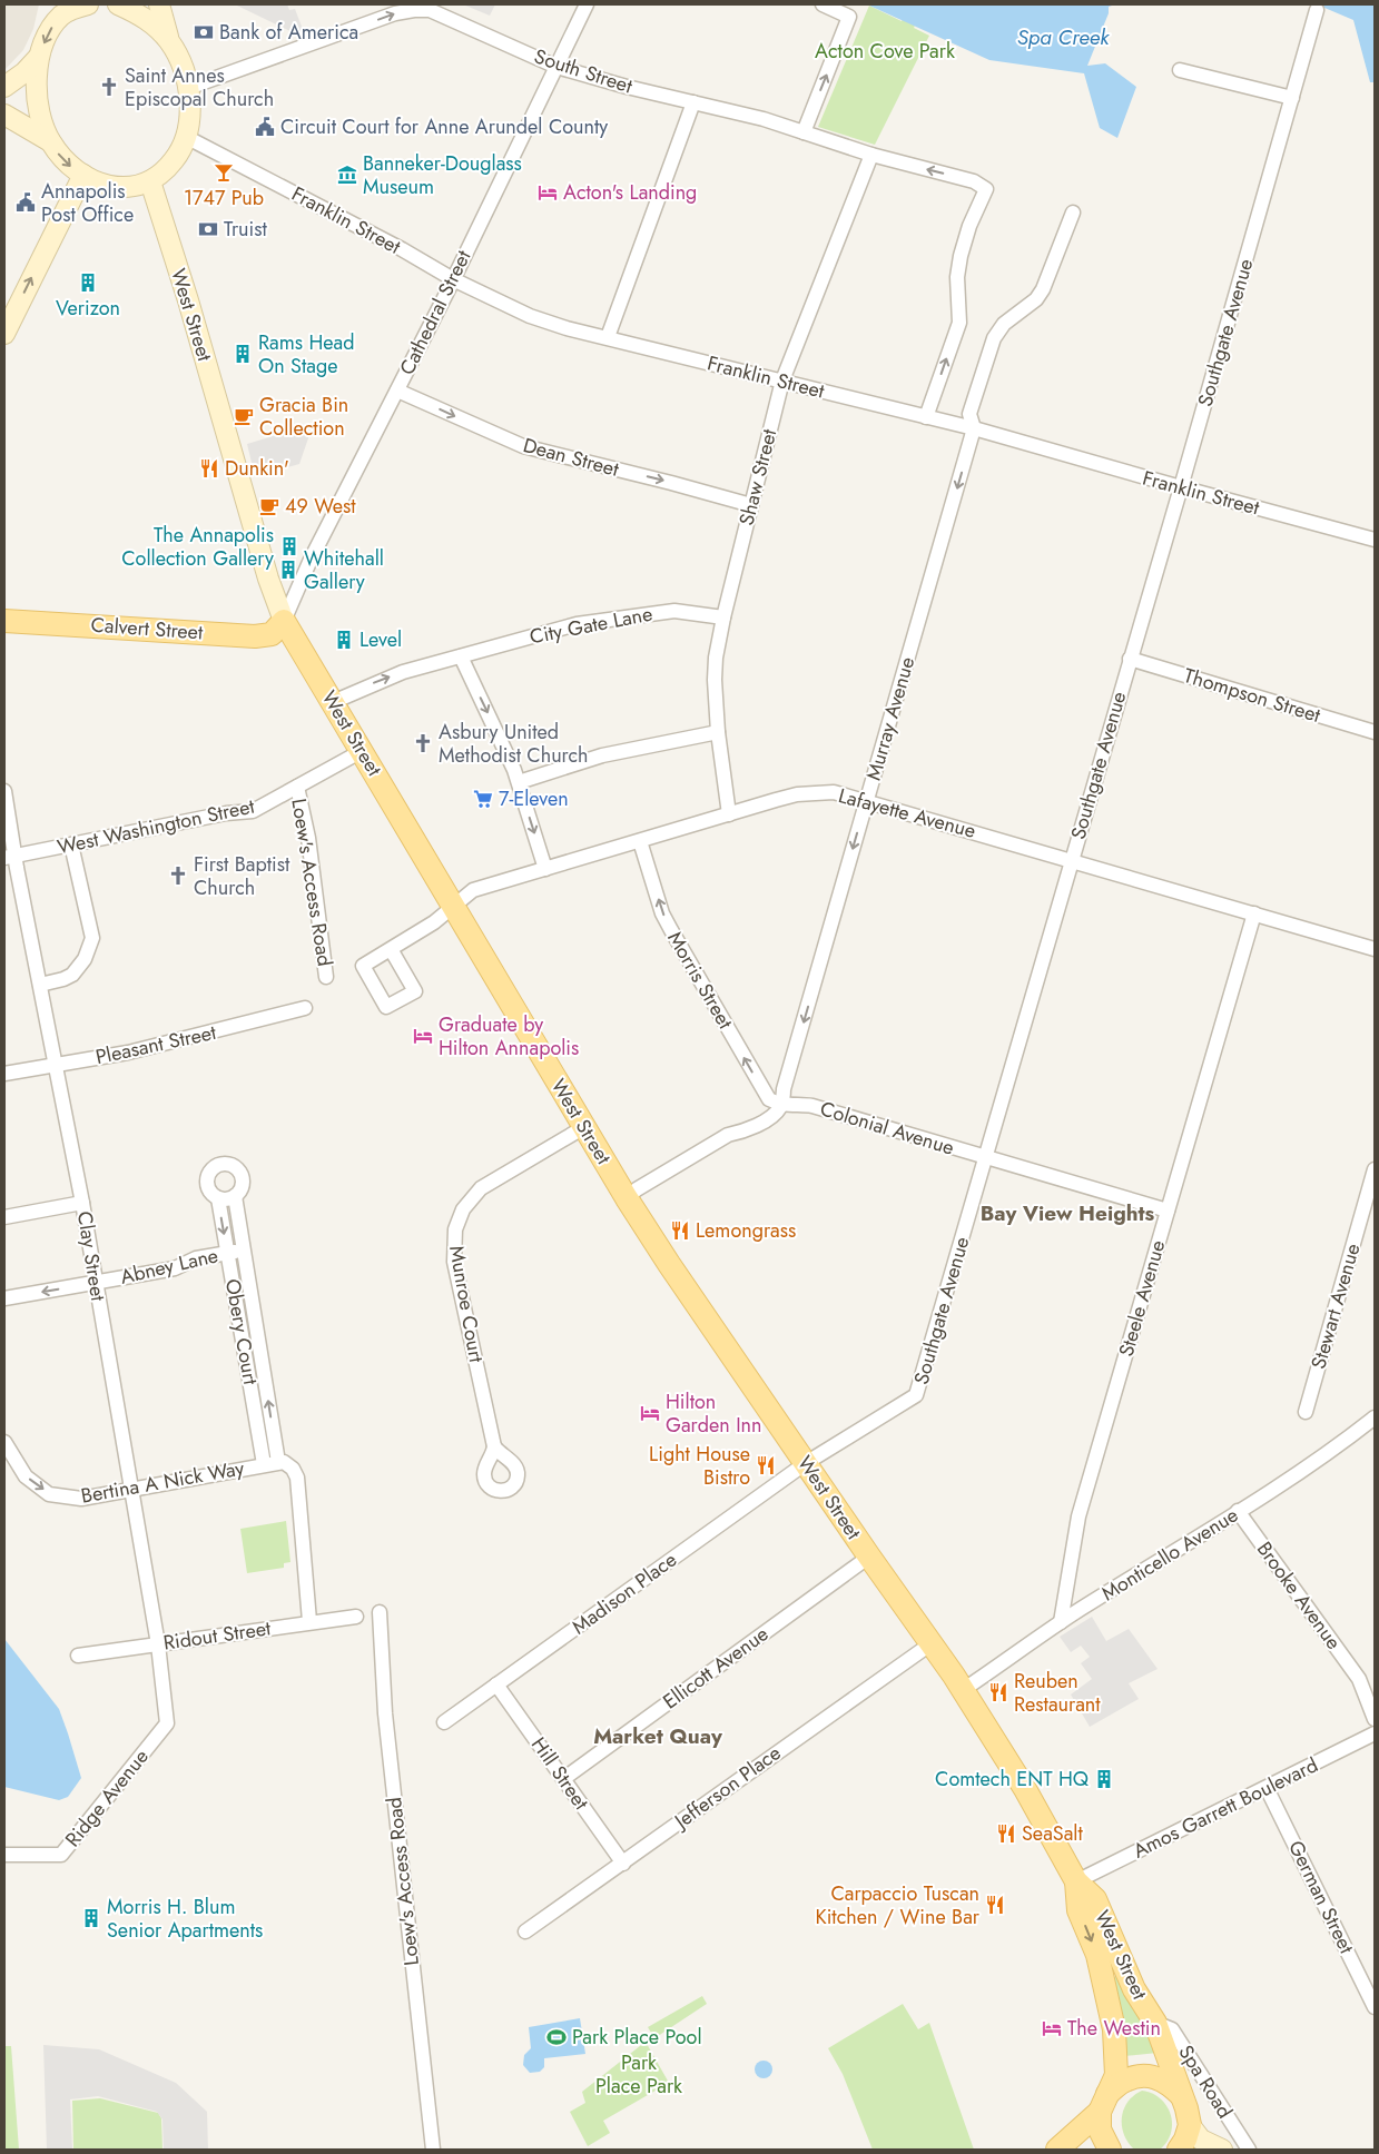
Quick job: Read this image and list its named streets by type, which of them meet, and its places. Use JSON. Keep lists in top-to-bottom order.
{
  "streets": {
    "main road": ["West Street", "Calvert Street", "Spa Road"],
    "street": [
      "South Street",
      "Franklin Street",
      "Cathedral Street",
      "Southgate Avenue",
      "Dean Street",
      "Shaw Street",
      "City Gate Lane",
      "Thompson Street",
      "Murray Avenue",
      "Lafayette Avenue",
      "West Washington Street",
      "Loew's Access Road",
      "Morris Street",
      "Pleasant Street",
      "Colonial Avenue",
      "Clay Street",
      "Abney Lane",
      "Steele Avenue",
      "Munroe Court",
      "Stewart Avenue",
      "Obery Court",
      "Bertina A Nick Way",
      "Monticello Avenue",
      "Madison Place",
      "Brooke Avenue",
      "Ridout Street",
      "Ellicott Avenue",
      "Hill Street",
      "Jefferson Place",
      "Ridge Avenue",
      "Amos Garrett Boulevard",
      "German Street"
    ]
  },
  "crossings": [
    ["South Street", "Franklin Street"],
    ["South Street", "Cathedral Street"],
    ["South Street", "Shaw Street"],
    ["Franklin Street", "Cathedral Street"],
    ["Franklin Street", "Southgate Avenue"],
    ["Franklin Street", "Shaw Street"],
    ["Franklin Street", "Murray Avenue"],
    ["Cathedral Street", "West Street"],
    ["Cathedral Street", "Dean Street"],
    ["Cathedral Street", "Calvert Street"],
    ["West Street", "Southgate Avenue"],
    ["West Street", "City Gate Lane"],
    ["West Street", "Calvert Street"],
    ["West Street", "Lafayette Avenue"],
    ["West Street", "West Washington Street"],
    ["West Street", "Munroe Court"],
    ["West Street", "Monticello Avenue"],
    ["West Street", "Madison Place"],
    ["West Street", "Ellicott Avenue"],
    ["West Street", "Jefferson Place"],
    ["West Street", "Amos Garrett Boulevard"],
    ["West Street", "Spa Road"],
    ["Southgate Avenue", "Thompson Street"],
    ["Southgate Avenue", "Lafayette Avenue"],
    ["Southgate Avenue", "Colonial Avenue"],
    ["Southgate Avenue", "Madison Place"],
    ["Dean Street", "Shaw Street"],
    ["Shaw Street", "City Gate Lane"],
    ["Shaw Street", "Lafayette Avenue"],
    ["Murray Avenue", "Lafayette Avenue"],
    ["Murray Avenue", "Morris Street"],
    ["Murray Avenue", "Colonial Avenue"],
    ["Lafayette Avenue", "Morris Street"],
    ["Lafayette Avenue", "Steele Avenue"],
    ["West Washington Street", "Loew's Access Road"],
    ["West Washington Street", "Clay Street"],
    ["Morris Street", "Colonial Avenue"],
    ["Pleasant Street", "Clay Street"],
    ["Colonial Avenue", "Steele Avenue"],
    ["Clay Street", "Abney Lane"],
    ["Clay Street", "Bertina A Nick Way"],
    ["Clay Street", "Ridout Street"],
    ["Clay Street", "Ridge Avenue"],
    ["Abney Lane", "Obery Court"],
    ["Steele Avenue", "Monticello Avenue"],
    ["Obery Court", "Bertina A Nick Way"],
    ["Monticello Avenue", "Brooke Avenue"],
    ["Madison Place", "Hill Street"],
    ["Ellicott Avenue", "Hill Street"],
    ["Hill Street", "Jefferson Place"],
    ["Amos Garrett Boulevard", "German Street"]
  ],
  "one_way": [
    "Dean Street",
    "Murray Avenue",
    "Morris Street",
    "Bertina A Nick Way"
  ],
  "districts": ["Bay View Heights", "Market Quay"],
  "water": ["Spa Creek"],
  "parks": ["Acton Cove Park", "Park Place Park"],
  "places": {
    "bank": ["Bank of America", "Truist"],
    "church": ["Saint Annes Episcopal Church", "Asbury United Methodist Church", "First Baptist Church"],
    "public building": ["Circuit Court for Anne Arundel County", "Annapolis Post Office"],
    "bar": ["1747 Pub"],
    "museum": ["Banneker-Douglass Museum"],
    "hotel": [
      "Acton's Landing",
      "Graduate by Hilton Annapolis",
      "Hilton Garden Inn",
      "The Westin"
    ],
    "building": [
      "Verizon",
      "Rams Head On Stage",
      "The Annapolis Collection Gallery",
      "Whitehall Gallery",
      "Level",
      "Comtech ENT HQ",
      "Morris H. Blum Senior Apartments"
    ],
    "cafe": ["Gracia Bin Collection", "49 West"],
    "restaurant": [
      "Dunkin'",
      "Lemongrass",
      "Light House Bistro",
      "Reuben Restaurant",
      "SeaSalt",
      "Carpaccio Tuscan Kitchen / Wine Bar"
    ],
    "supermarket": ["7-Eleven"],
    "sports": ["Park Place Pool"]
  }
}
